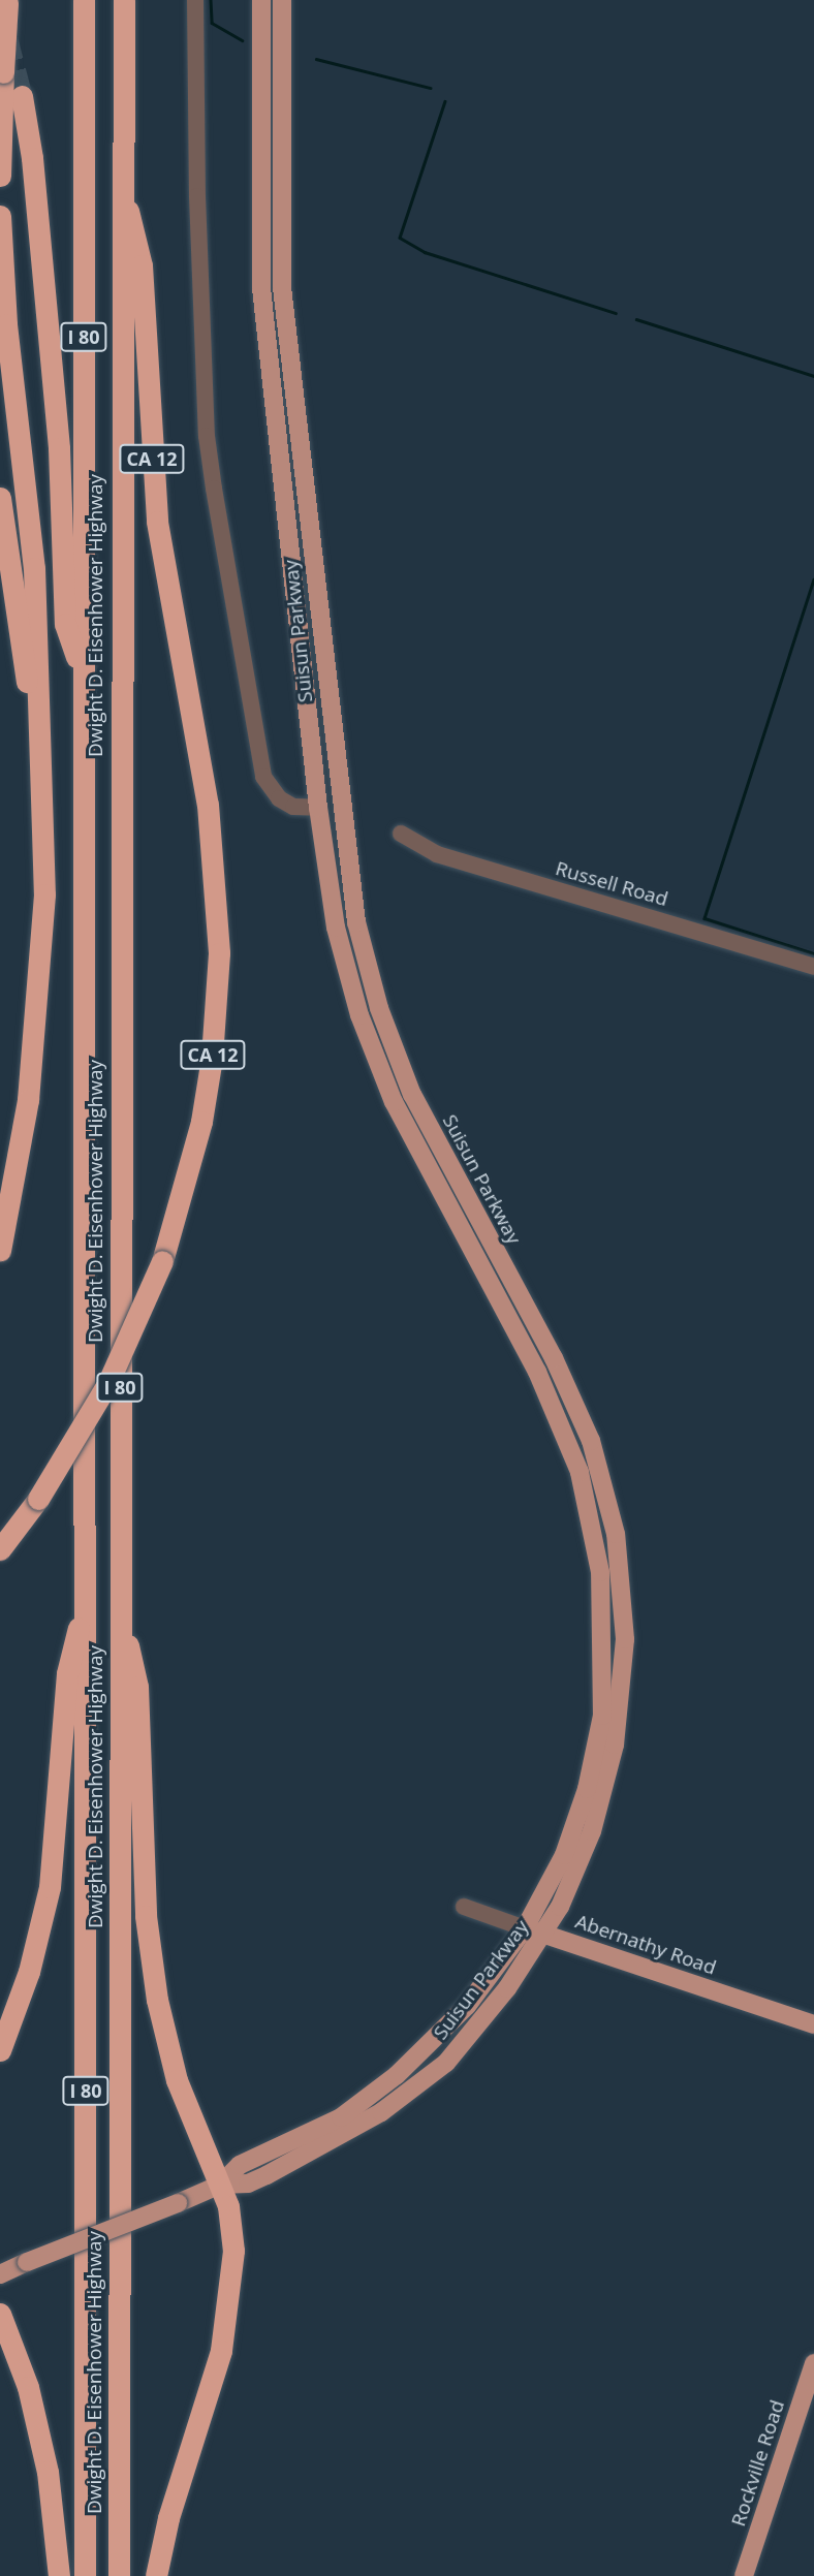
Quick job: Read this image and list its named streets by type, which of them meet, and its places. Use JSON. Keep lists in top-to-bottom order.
{
  "streets": {
    "highway": ["I 80", "CA 12", "Dwight D. Eisenhower Highway"],
    "main road": ["Suisun Parkway", "Abernathy Road", "Rockville Road"],
    "street": ["Russell Road"]
  },
  "crossings": [
    ["CA 12", "Dwight D. Eisenhower Highway"],
    ["Suisun Parkway", "Abernathy Road"]
  ]
}
